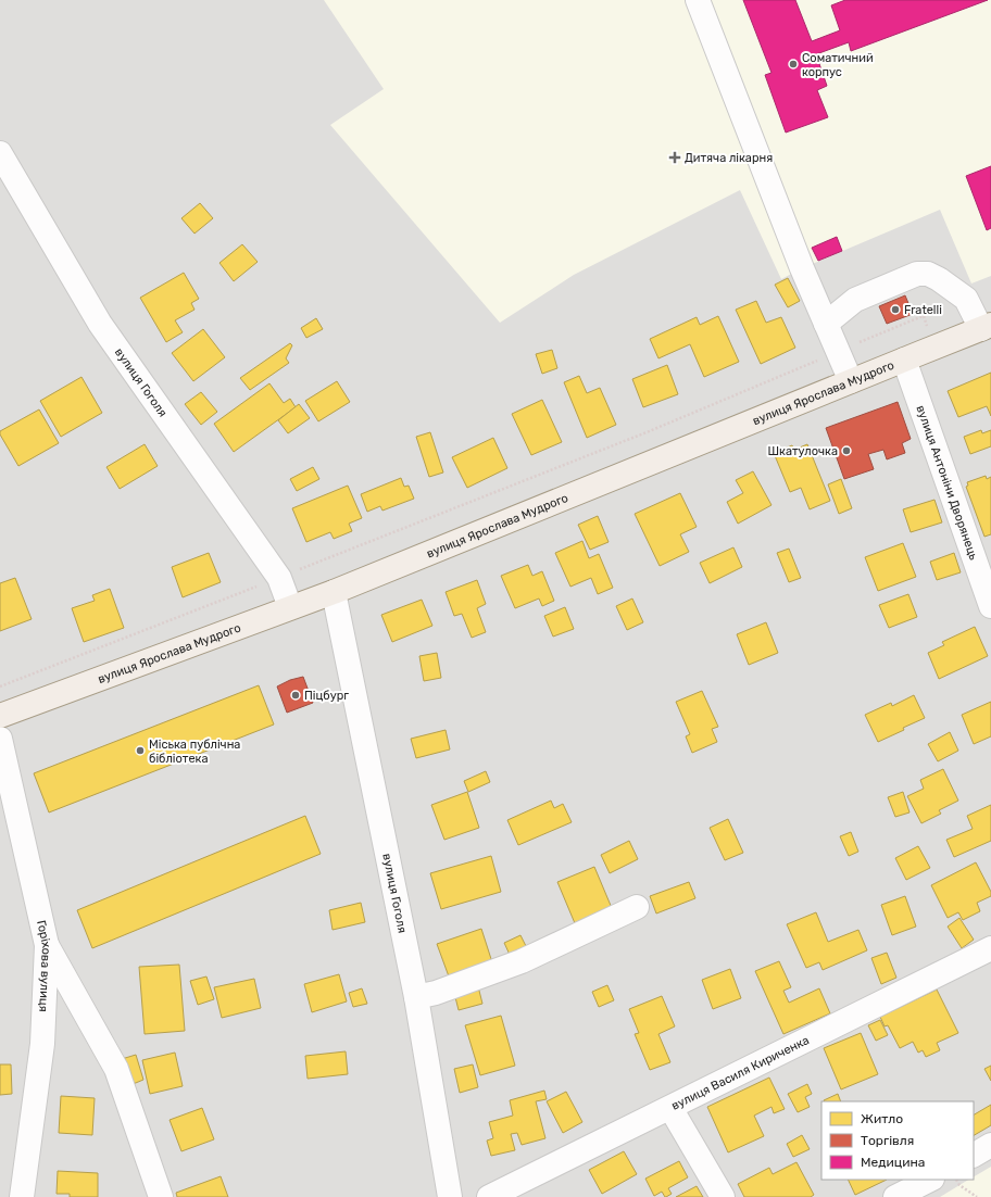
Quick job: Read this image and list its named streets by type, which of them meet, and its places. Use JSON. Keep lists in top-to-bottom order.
{
  "streets": {
    "main road": ["вулиця Ярослава Мудрого"],
    "street": [
      "вулиця Гоголя",
      "вулиця Антоніни Дворянець",
      "Горіхова вулиця",
      "вулиця Василя Кириченка"
    ]
  },
  "crossings": [
    ["вулиця Гоголя", "вулиця Ярослава Мудрого"],
    ["вулиця Ярослава Мудрого", "вулиця Антоніни Дворянець"]
  ],
  "places": {
    "other": [
      "Соматичний корпус",
      "Fratelli",
      "Шкатулочка",
      "Піцбург",
      "Міська публічна бібліотека"
    ],
    "health": ["Дитяча лікарня"]
  },
  "legend": ["Житло", "Торгівля", "Медицина"]
}
